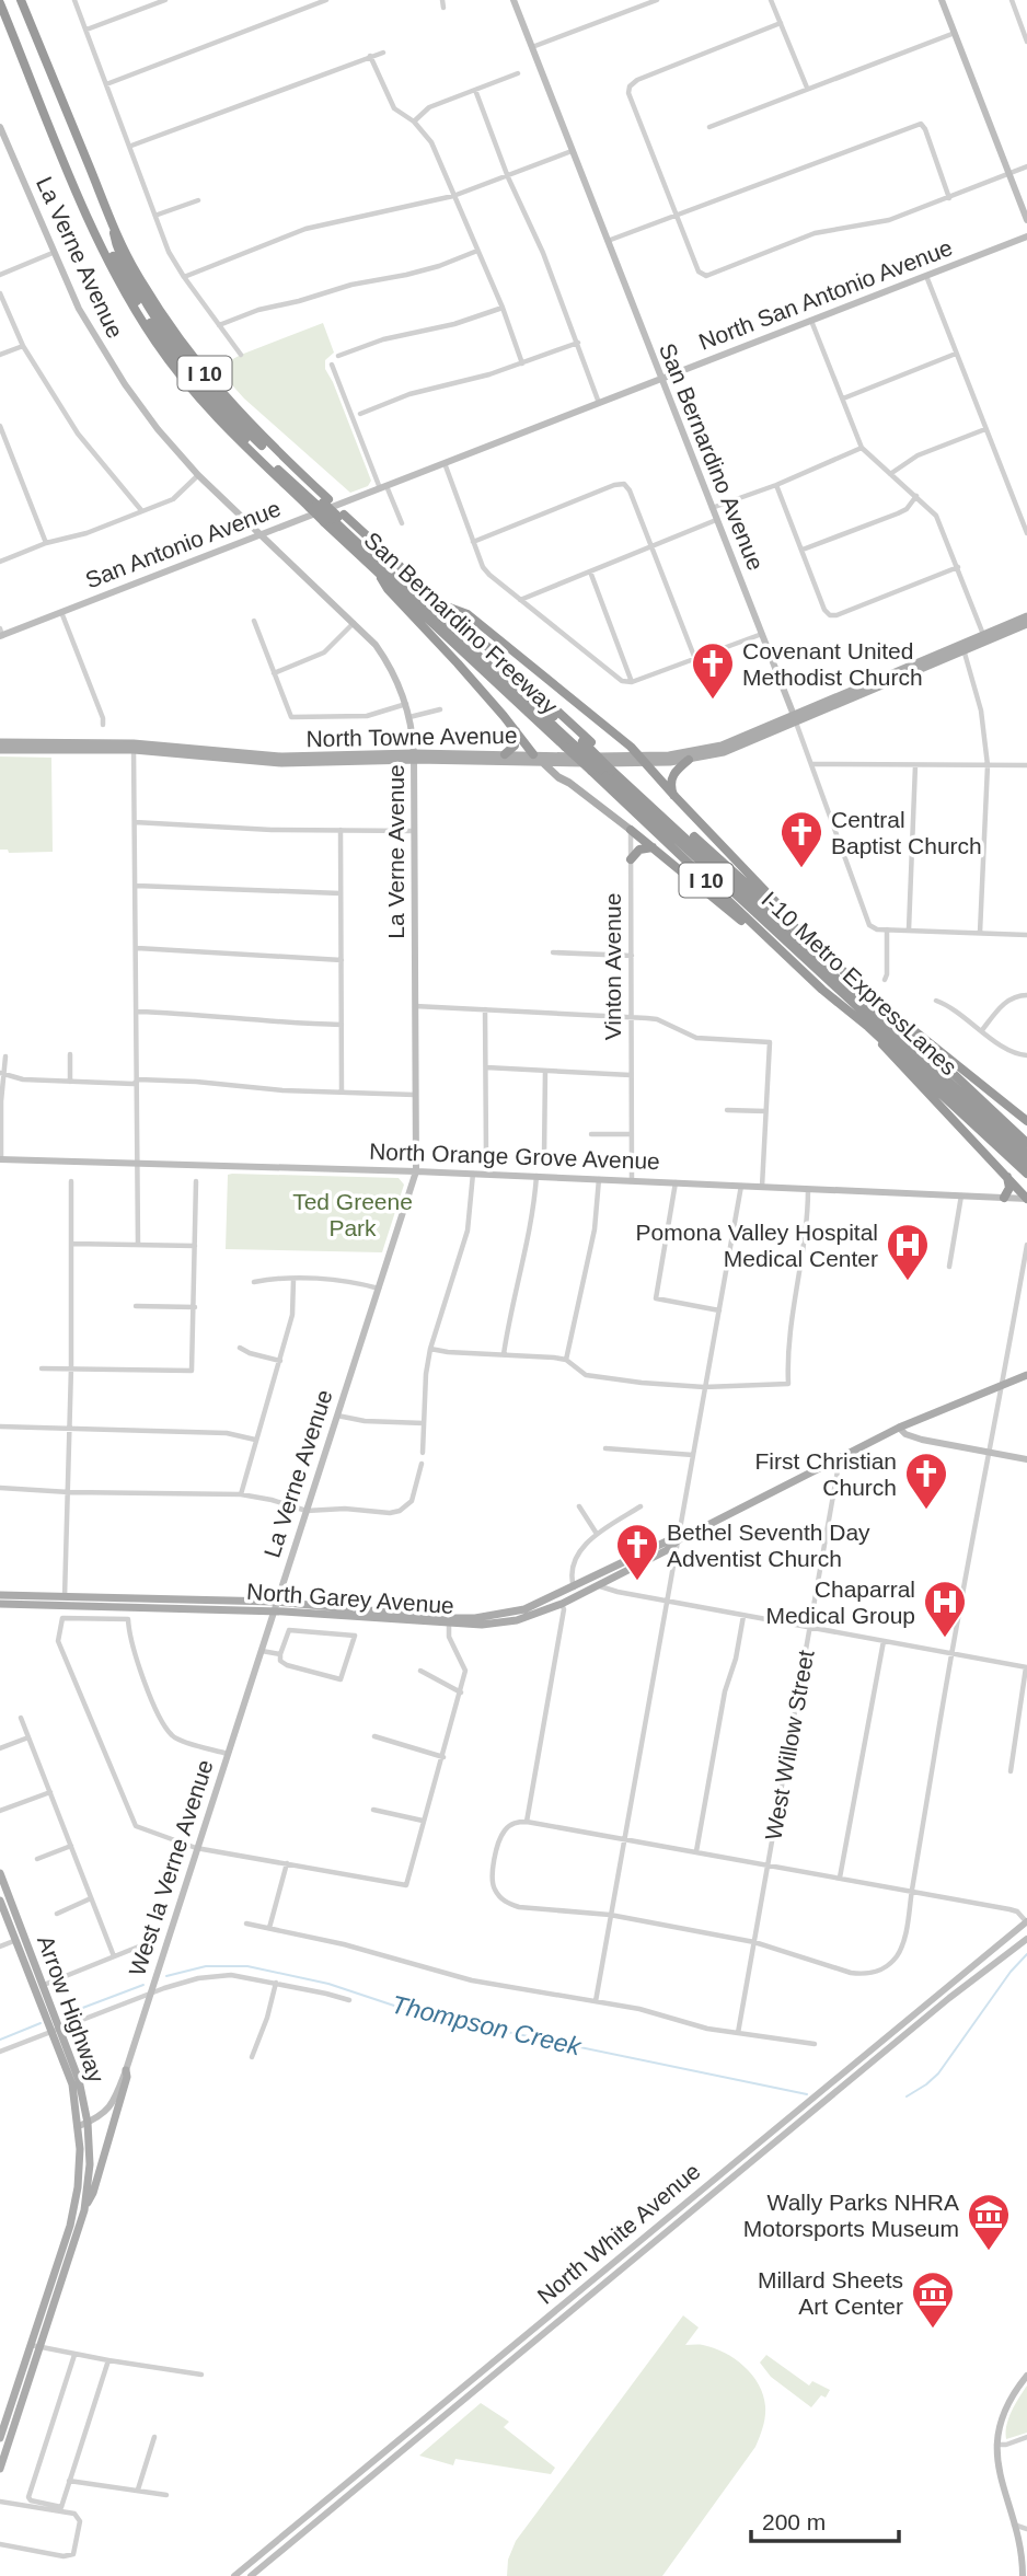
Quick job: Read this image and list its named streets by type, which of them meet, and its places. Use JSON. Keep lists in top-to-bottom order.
{
  "streets": {
    "highway": ["I 10", "San Bernardino Freeway", "I-10 Metro ExpressLanes"],
    "main road": [
      "La Verne Avenue",
      "North San Antonio Avenue",
      "San Bernardino Avenue",
      "San Antonio Avenue",
      "North Towne Avenue",
      "North Orange Grove Avenue",
      "North Garey Avenue",
      "West la Verne Avenue",
      "Arrow Highway",
      "North White Avenue"
    ],
    "street": ["Vinton Avenue", "West Willow Street"]
  },
  "crossings": [
    ["La Verne Avenue", "San Antonio Avenue"],
    ["La Verne Avenue", "North Towne Avenue"],
    ["La Verne Avenue", "North Orange Grove Avenue"],
    ["La Verne Avenue", "North Garey Avenue"],
    ["La Verne Avenue", "West la Verne Avenue"],
    ["North San Antonio Avenue", "San Bernardino Avenue"],
    ["North San Antonio Avenue", "San Antonio Avenue"],
    ["San Bernardino Avenue", "North Towne Avenue"],
    ["San Bernardino Freeway", "North Towne Avenue"],
    ["San Bernardino Freeway", "I-10 Metro ExpressLanes"],
    ["Vinton Avenue", "North Orange Grove Avenue"],
    ["North Garey Avenue", "West Willow Street"],
    ["North Garey Avenue", "West la Verne Avenue"],
    ["West la Verne Avenue", "Arrow Highway"]
  ],
  "water": ["Thompson Creek"],
  "parks": ["Ted Greene Park"],
  "places": {
    "church": [
      "Covenant United Methodist Church",
      "Central Baptist Church",
      "First Christian Church",
      "Bethel Seventh Day Adventist Church"
    ],
    "hospital": ["Pomona Valley Hospital Medical Center", "Chaparral Medical Group"],
    "museum": ["Wally Parks NHRA Motorsports Museum", "Millard Sheets Art Center"]
  },
  "scale_bar": "200 m"
}
